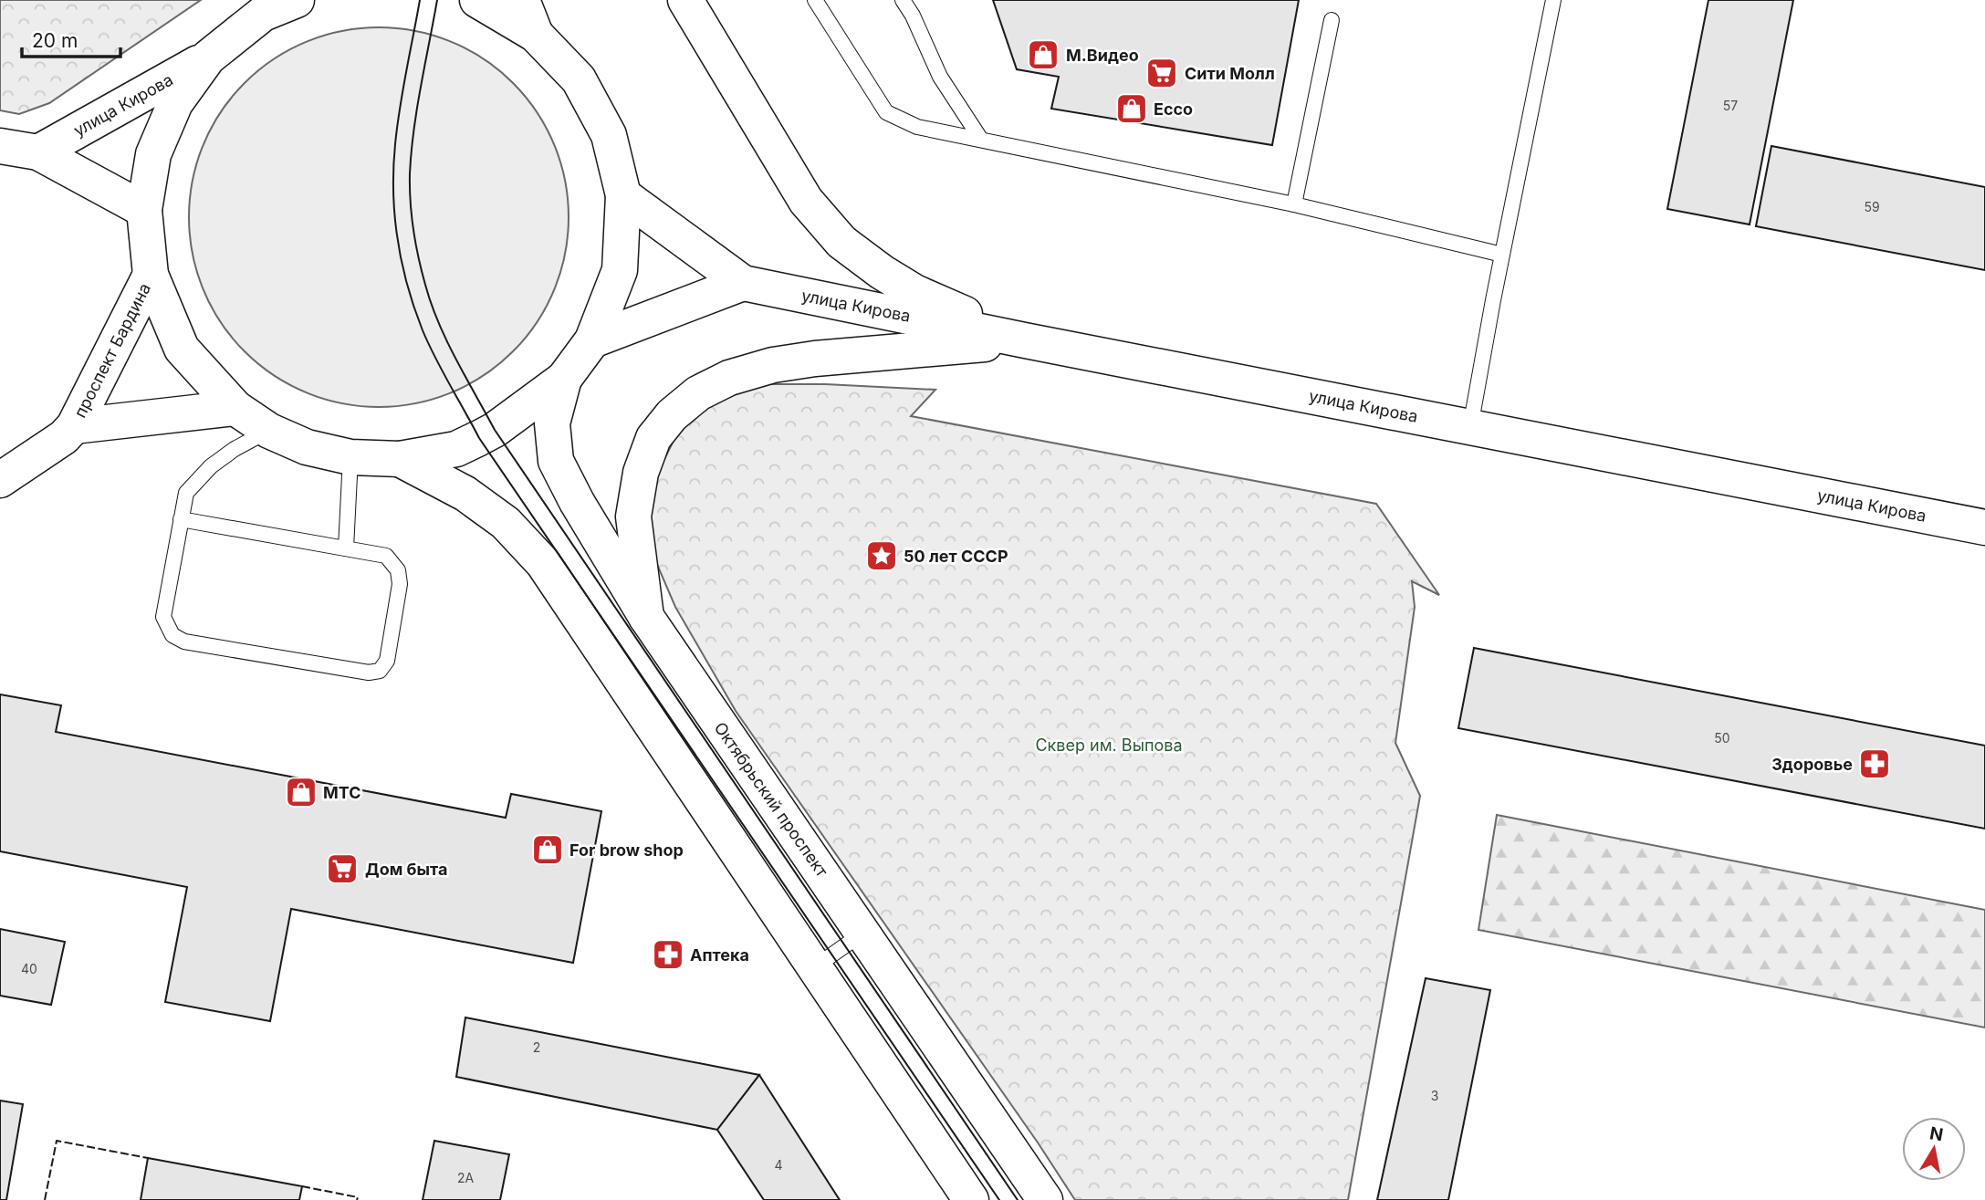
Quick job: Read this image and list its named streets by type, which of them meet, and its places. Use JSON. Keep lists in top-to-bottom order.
{
  "streets": {
    "main road": ["улица Кирова", "проспект Бардина", "Октябрьский проспект"]
  },
  "parks": ["Сквер им. Выпова"],
  "places": {
    "shop": [
      "М.Видео",
      "Ecco",
      "МТС",
      "For brow shop"
    ],
    "supermarket": ["Сити Молл", "Дом быта"],
    "place": ["50 лет СССР"],
    "pharmacy": ["Здоровье", "Аптека"]
  },
  "house_numbers": [
    "57",
    "59",
    "50",
    "40",
    "2",
    "3",
    "4",
    "2А"
  ],
  "scale_bar": "20 m",
  "north": "top"
}
